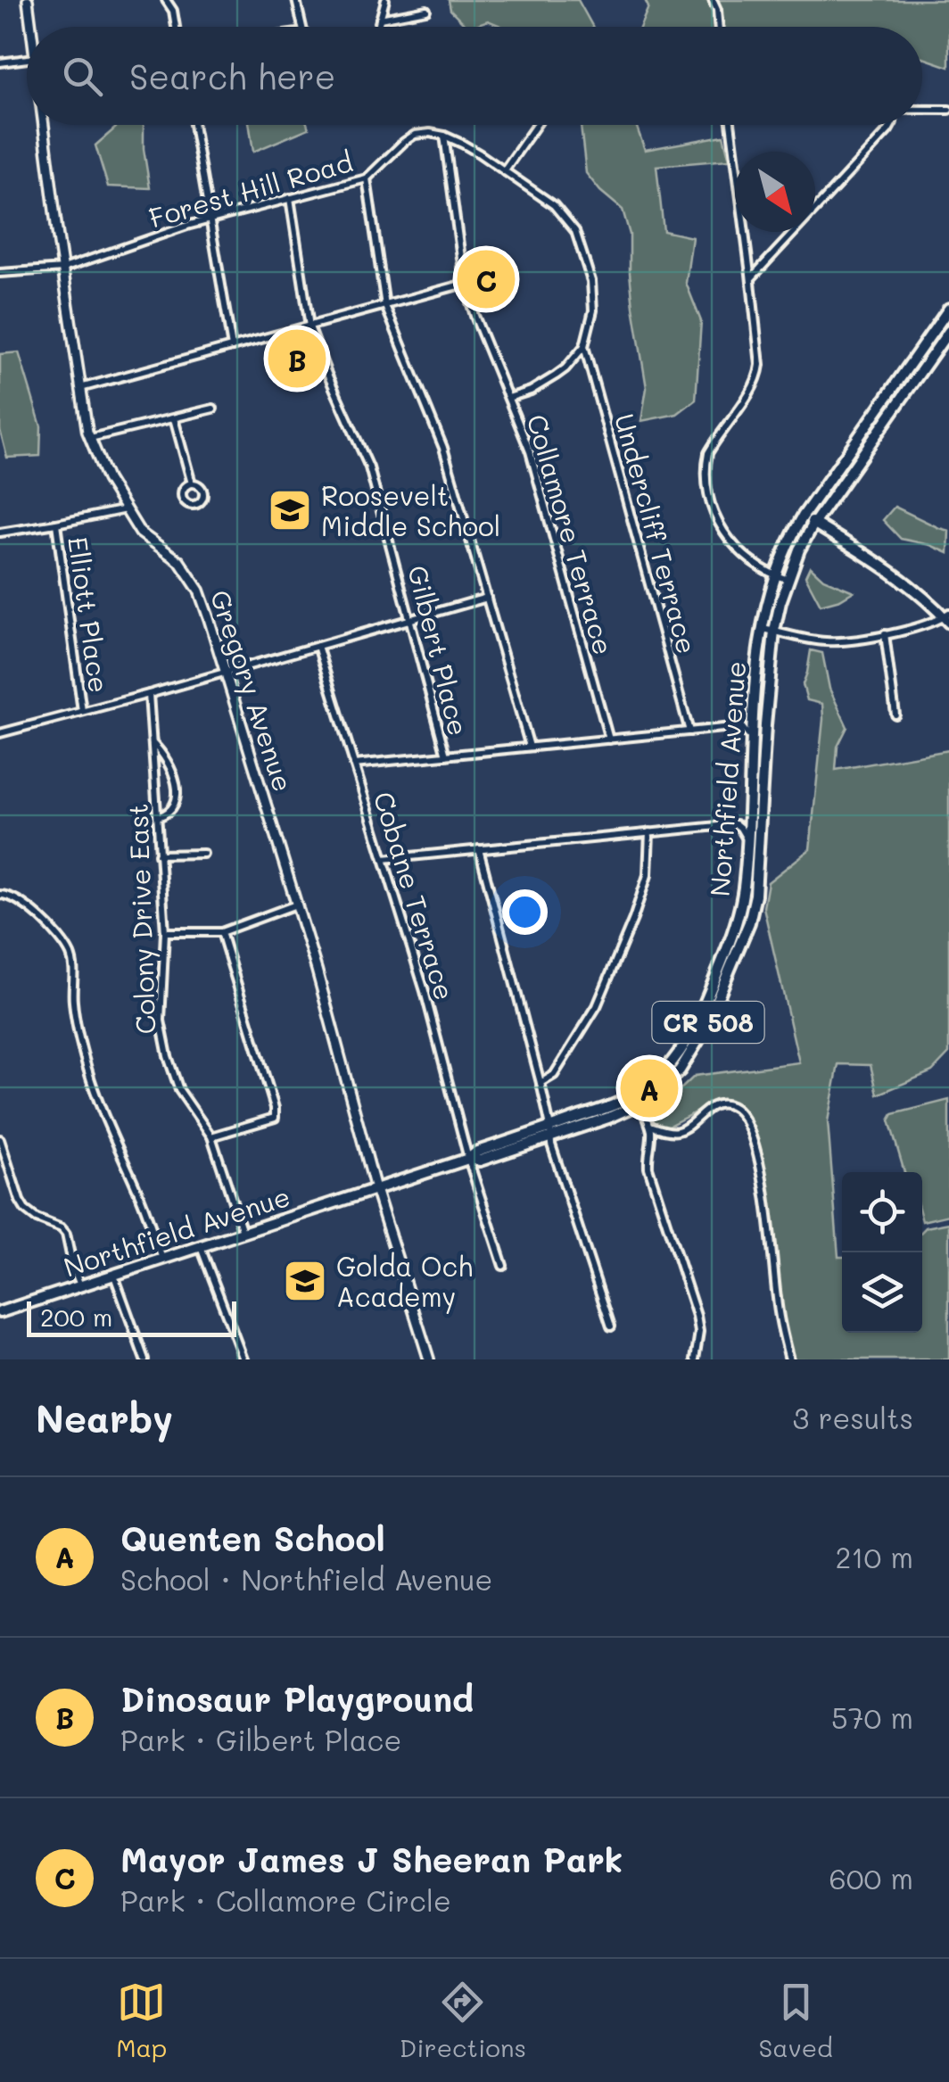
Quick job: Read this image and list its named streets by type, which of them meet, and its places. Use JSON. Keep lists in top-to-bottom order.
{
  "streets": {
    "main road": ["Gregory Avenue", "Northfield Avenue", "CR 508"],
    "street": [
      "Forest Hill Road",
      "Undercliff Terrace",
      "Collamore Terrace",
      "Elliott Place",
      "Gilbert Place",
      "Cobane Terrace",
      "Colony Drive East"
    ]
  },
  "crossings": [
    ["Forest Hill Road", "Collamore Terrace"],
    ["Forest Hill Road", "Gilbert Place"],
    ["Forest Hill Road", "Gregory Avenue"],
    ["Gregory Avenue", "Northfield Avenue"],
    ["Northfield Avenue", "Cobane Terrace"],
    ["Northfield Avenue", "Colony Drive East"]
  ],
  "places": {
    "school or university": ["Roosevelt Middle School", "Golda Och Academy"]
  },
  "scale_bar": "200 m",
  "north": "bottom right",
  "page": {
    "search": "Search here",
    "pins": ["C", "B", "A"],
    "scale": "200 m",
    "heading": ["Nearby", "3 results"],
    "list": [
      {
        "mark": "A",
        "name": "Quenten School",
        "note": "School · Northfield Avenue",
        "value": "210 m"
      },
      {
        "mark": "B",
        "name": "Dinosaur Playground",
        "note": "Park · Gilbert Place",
        "value": "570 m"
      },
      {
        "mark": "C",
        "name": "Mayor James J Sheeran Park",
        "note": "Park · Collamore Circle",
        "value": "600 m"
      }
    ],
    "nav": ["Map", "Directions", "Saved"]
  }
}
